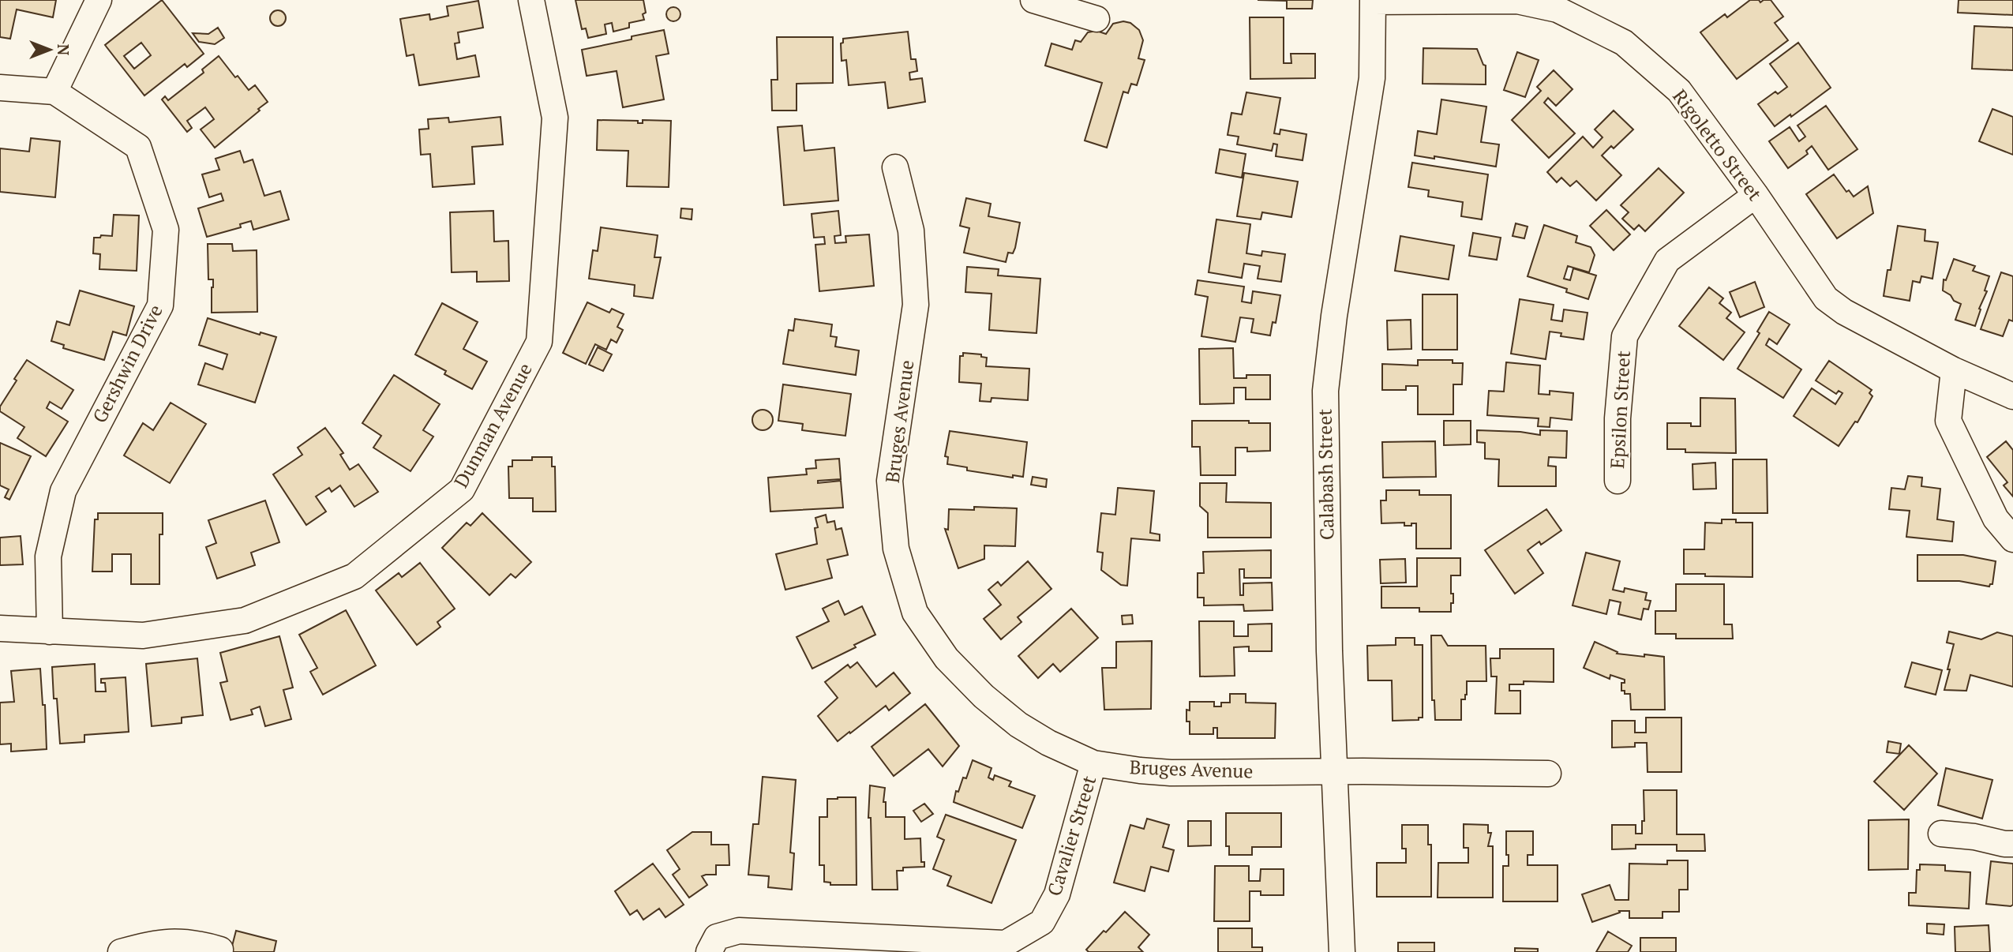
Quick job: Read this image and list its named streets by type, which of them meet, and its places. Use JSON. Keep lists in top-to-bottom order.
{
  "streets": {
    "street": [
      "Rigoletto Street",
      "Gershwin Drive",
      "Epsilon Street",
      "Bruges Avenue",
      "Dunman Avenue",
      "Calabash Street",
      "Cavalier Street"
    ]
  },
  "crossings": [
    ["Rigoletto Street", "Epsilon Street"],
    ["Rigoletto Street", "Calabash Street"],
    ["Gershwin Drive", "Dunman Avenue"],
    ["Bruges Avenue", "Calabash Street"],
    ["Bruges Avenue", "Cavalier Street"]
  ],
  "north": "right"
}
